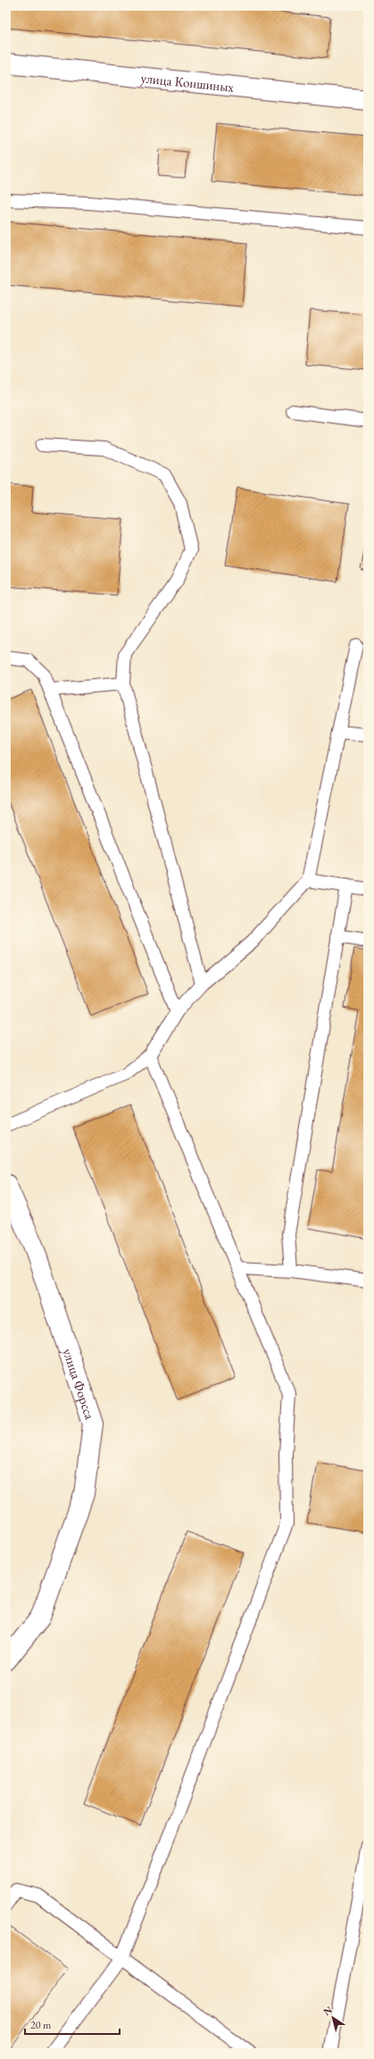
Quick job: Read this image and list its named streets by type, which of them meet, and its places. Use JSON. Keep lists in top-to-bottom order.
{
  "streets": {
    "street": ["улица Коншиных", "улица Форсса"]
  },
  "scale_bar": "20 m",
  "north": "top left"
}
